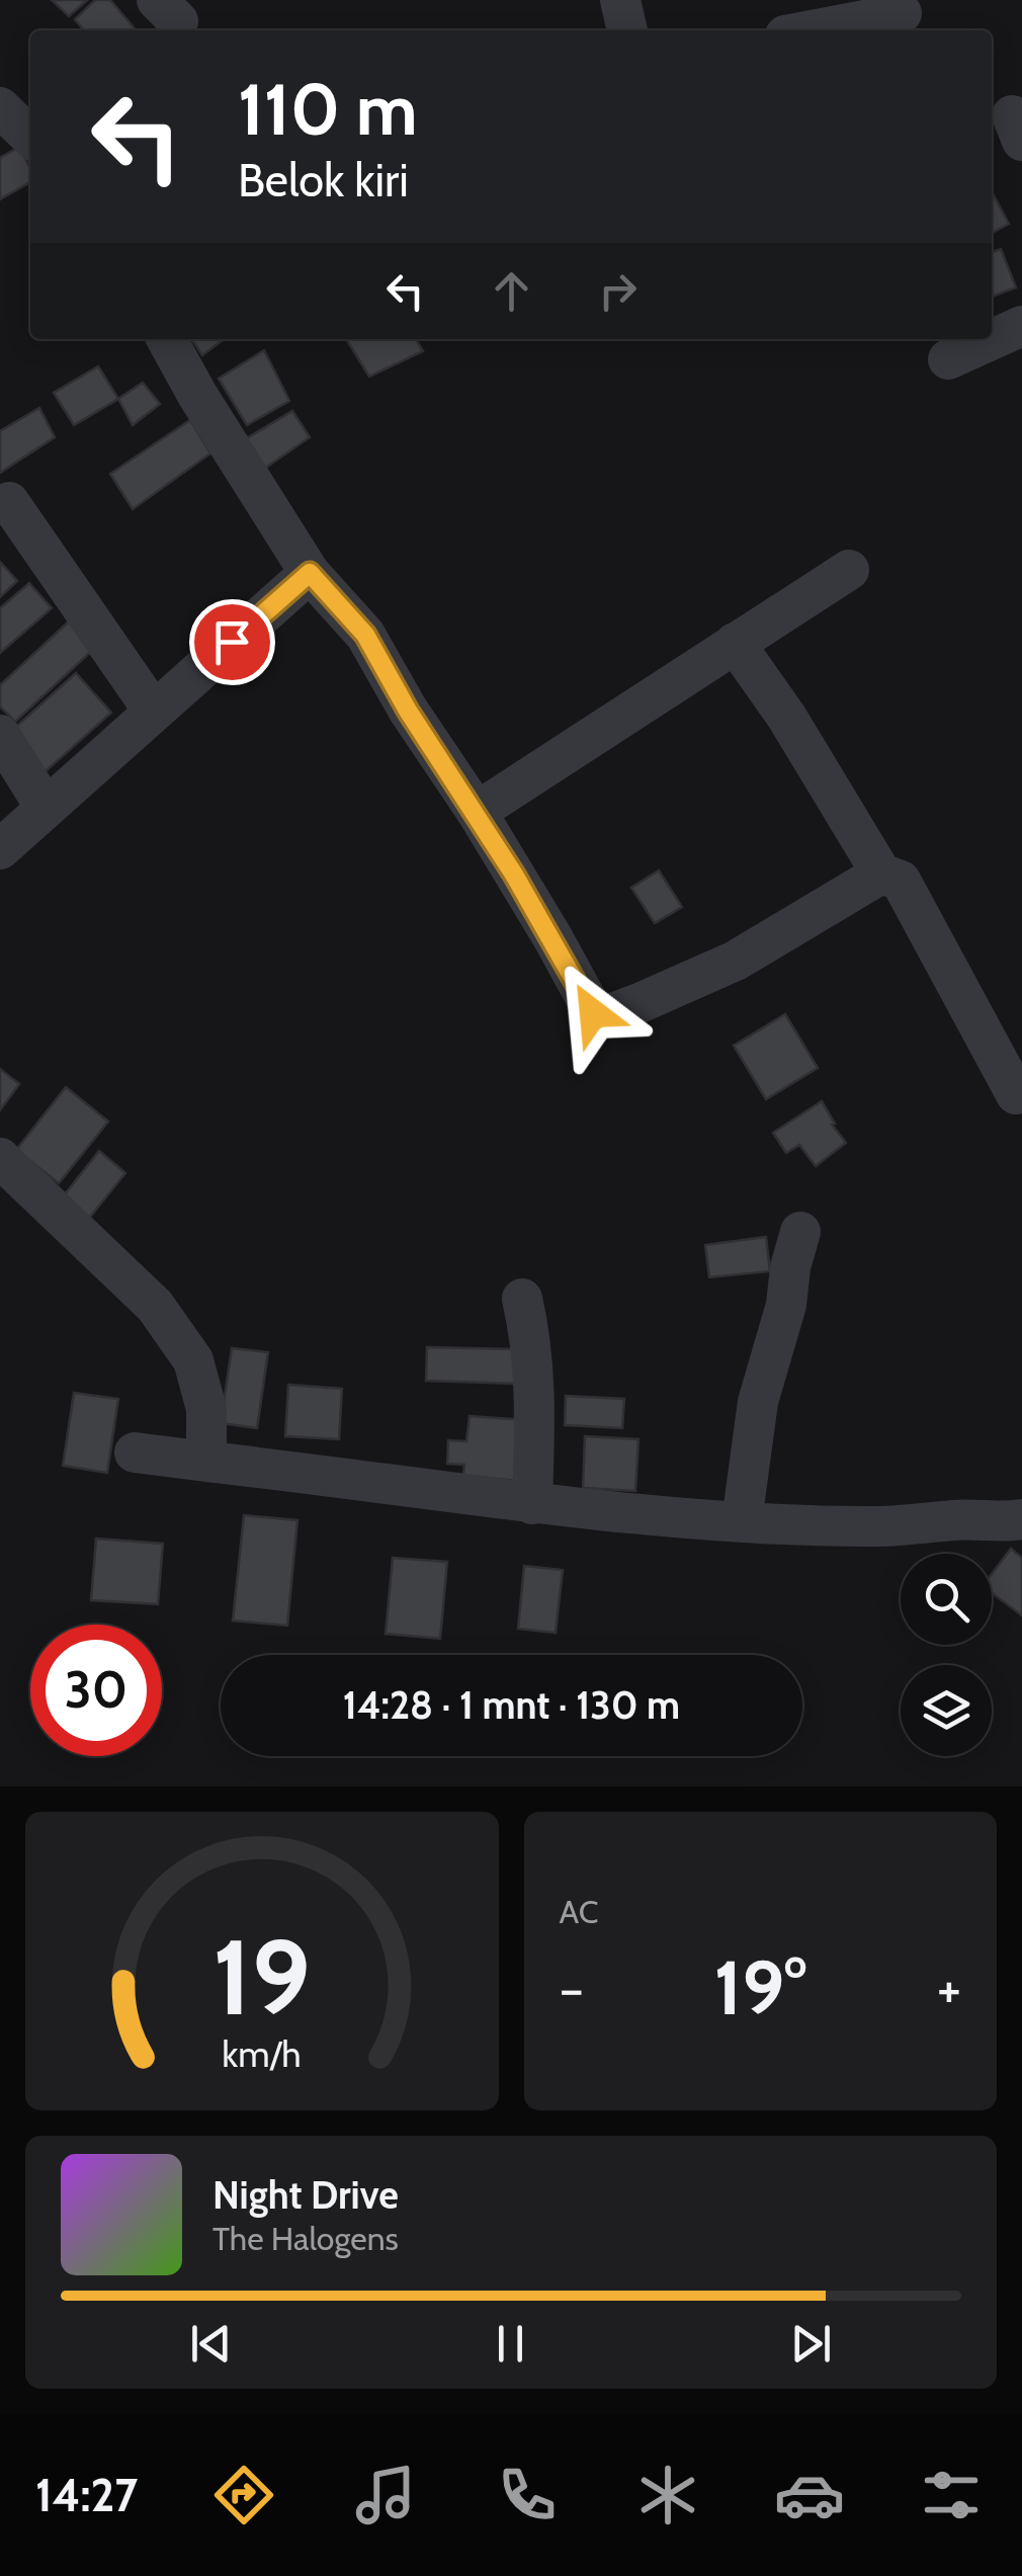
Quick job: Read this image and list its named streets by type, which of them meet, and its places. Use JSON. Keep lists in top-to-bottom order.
{
  "page": {
    "turn": ["110 m", "Belok kiri"],
    "limit": "30",
    "trip": "14:28 · 1 mnt · 130 m",
    "tile": "AC",
    "heat": ["−", "19°", "+"],
    "song": ["Night Drive", "The Halogens"],
    "tabs": "14:27",
    "gauge": ["19", "km/h"]
  }
}
